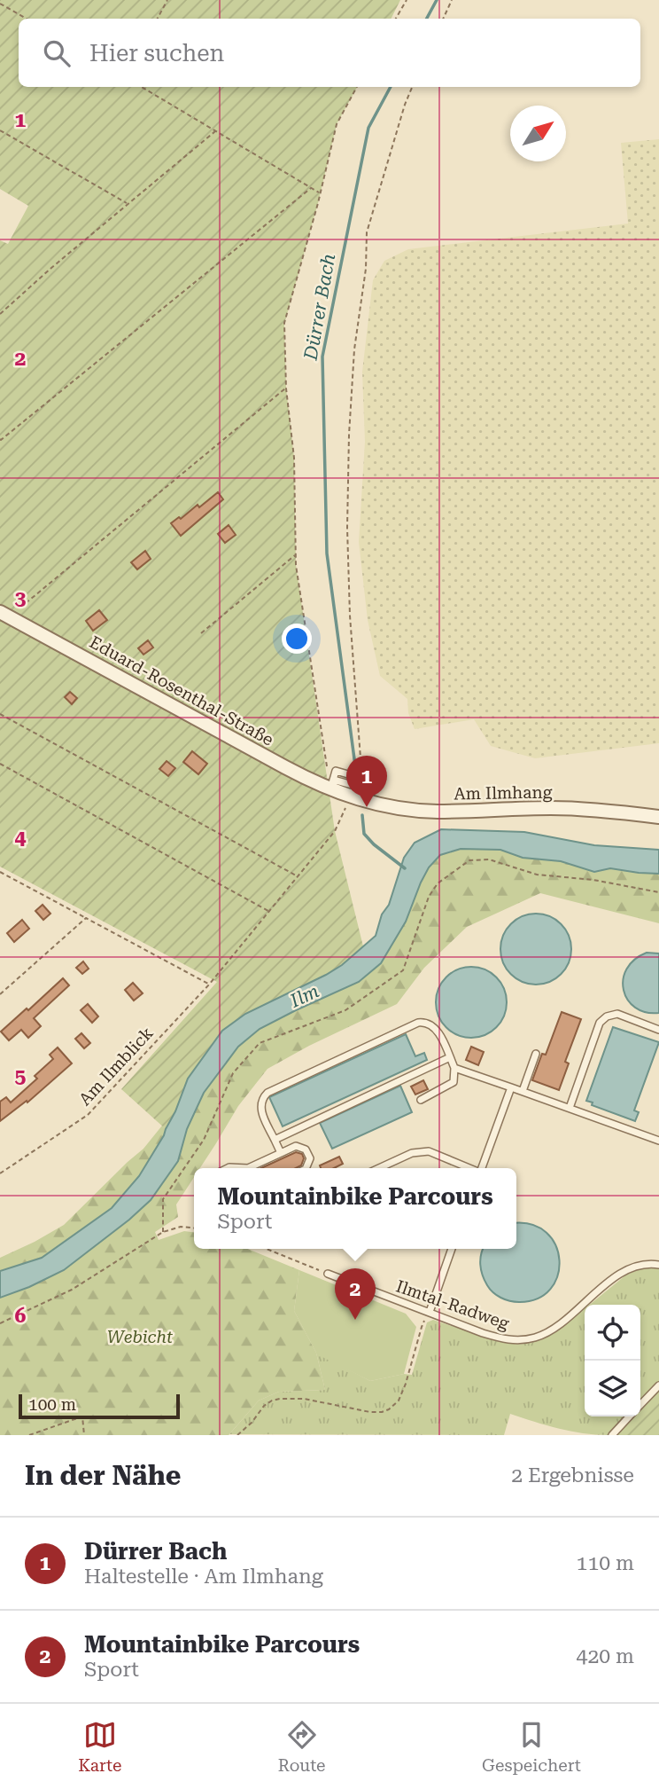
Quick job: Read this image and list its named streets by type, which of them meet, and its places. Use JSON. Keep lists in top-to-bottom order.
{
  "streets": {
    "street": ["Eduard-Rosenthal-Straße", "Am Ilmhang"],
    "lane": ["Ilmtal-Radweg"],
    "path": ["Am Ilmblick"]
  },
  "crossings": [
    ["Eduard-Rosenthal-Straße", "Am Ilmhang"],
    ["Eduard-Rosenthal-Straße", "Am Ilmblick"],
    ["Am Ilmhang", "Am Ilmblick"]
  ],
  "water": ["Dürrer Bach", "Ilm"],
  "parks": ["Webicht"],
  "scale_bar": "100 m",
  "north": "top right",
  "page": {
    "search": "Hier suchen",
    "pins": ["1", "2"],
    "popup": ["Mountainbike Parcours", "Sport"],
    "scale": "100 m",
    "heading": ["In der Nähe", "2 Ergebnisse"],
    "list": [
      {
        "mark": "1",
        "name": "Dürrer Bach",
        "note": "Haltestelle · Am Ilmhang",
        "value": "110 m"
      },
      {
        "mark": "2",
        "name": "Mountainbike Parcours",
        "note": "Sport",
        "value": "420 m"
      }
    ],
    "nav": ["Karte", "Route", "Gespeichert"]
  },
  "grid": {
    "rows": [
      "1",
      "2",
      "3",
      "4",
      "5",
      "6"
    ]
  }
}
